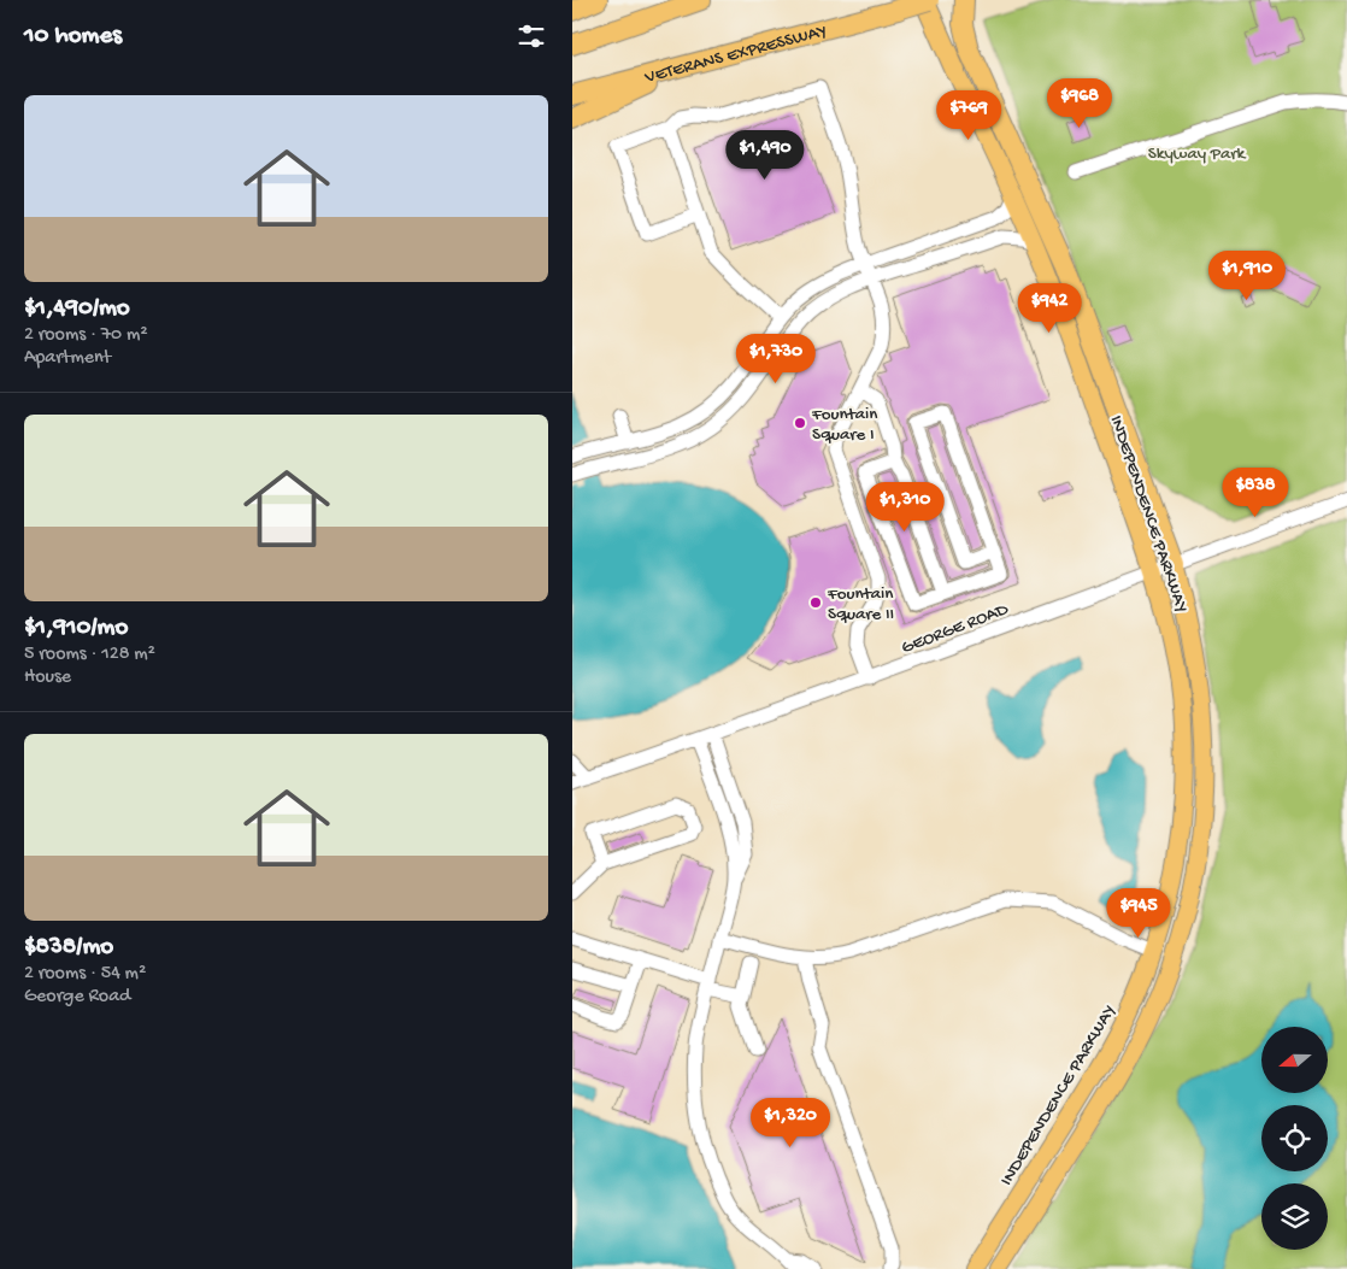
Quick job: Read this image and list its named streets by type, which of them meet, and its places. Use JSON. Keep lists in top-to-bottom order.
{
  "streets": {
    "highway": ["VETERANS EXPRESSWAY"],
    "main road": ["INDEPENDENCE PARKWAY"],
    "street": ["GEORGE ROAD"]
  },
  "crossings": [
    ["INDEPENDENCE PARKWAY", "GEORGE ROAD"]
  ],
  "parks": ["Skyway Park"],
  "places": ["Fountain Square I", "Fountain Square II"],
  "north": "left",
  "page": {
    "heading": "10 homes",
    "list": [
      {
        "name": "$1,490/mo",
        "note": "2 rooms · 70 m² · Apartment"
      },
      {
        "name": "$1,910/mo",
        "note": "5 rooms · 128 m² · House"
      },
      {
        "name": "$838/mo",
        "note": "2 rooms · 54 m² · George Road"
      }
    ],
    "price": [
      "$968",
      "$769",
      "$1,490",
      "$1,910",
      "$942",
      "$1,730",
      "$838",
      "$1,310",
      "$945",
      "$1,320"
    ]
  }
}
